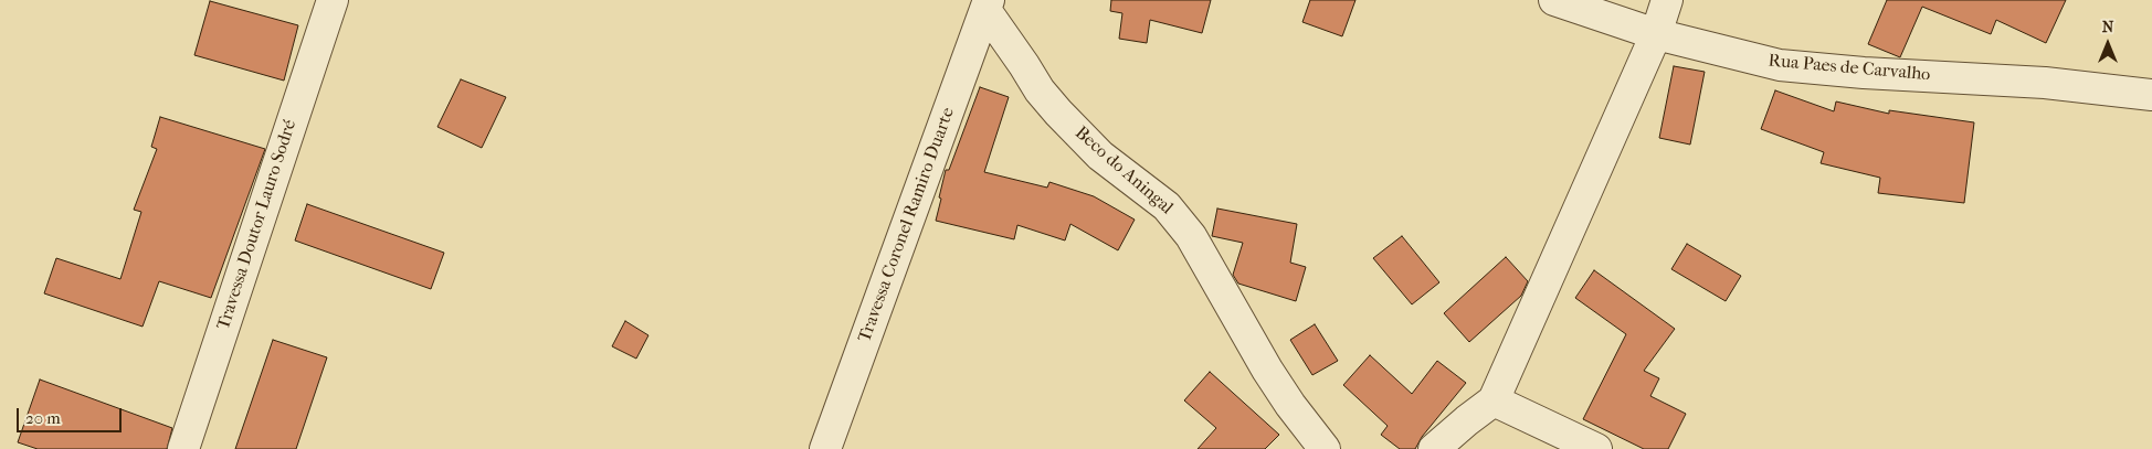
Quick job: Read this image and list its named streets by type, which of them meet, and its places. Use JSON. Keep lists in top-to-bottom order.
{
  "streets": {
    "street": [
      "Rua Paes de Carvalho",
      "Beco do Aningal",
      "Travessa Doutor Lauro Sodré",
      "Travessa Coronel Ramiro Duarte"
    ]
  },
  "crossings": [
    ["Beco do Aningal", "Travessa Coronel Ramiro Duarte"]
  ],
  "scale_bar": "20 m",
  "north": "top"
}
